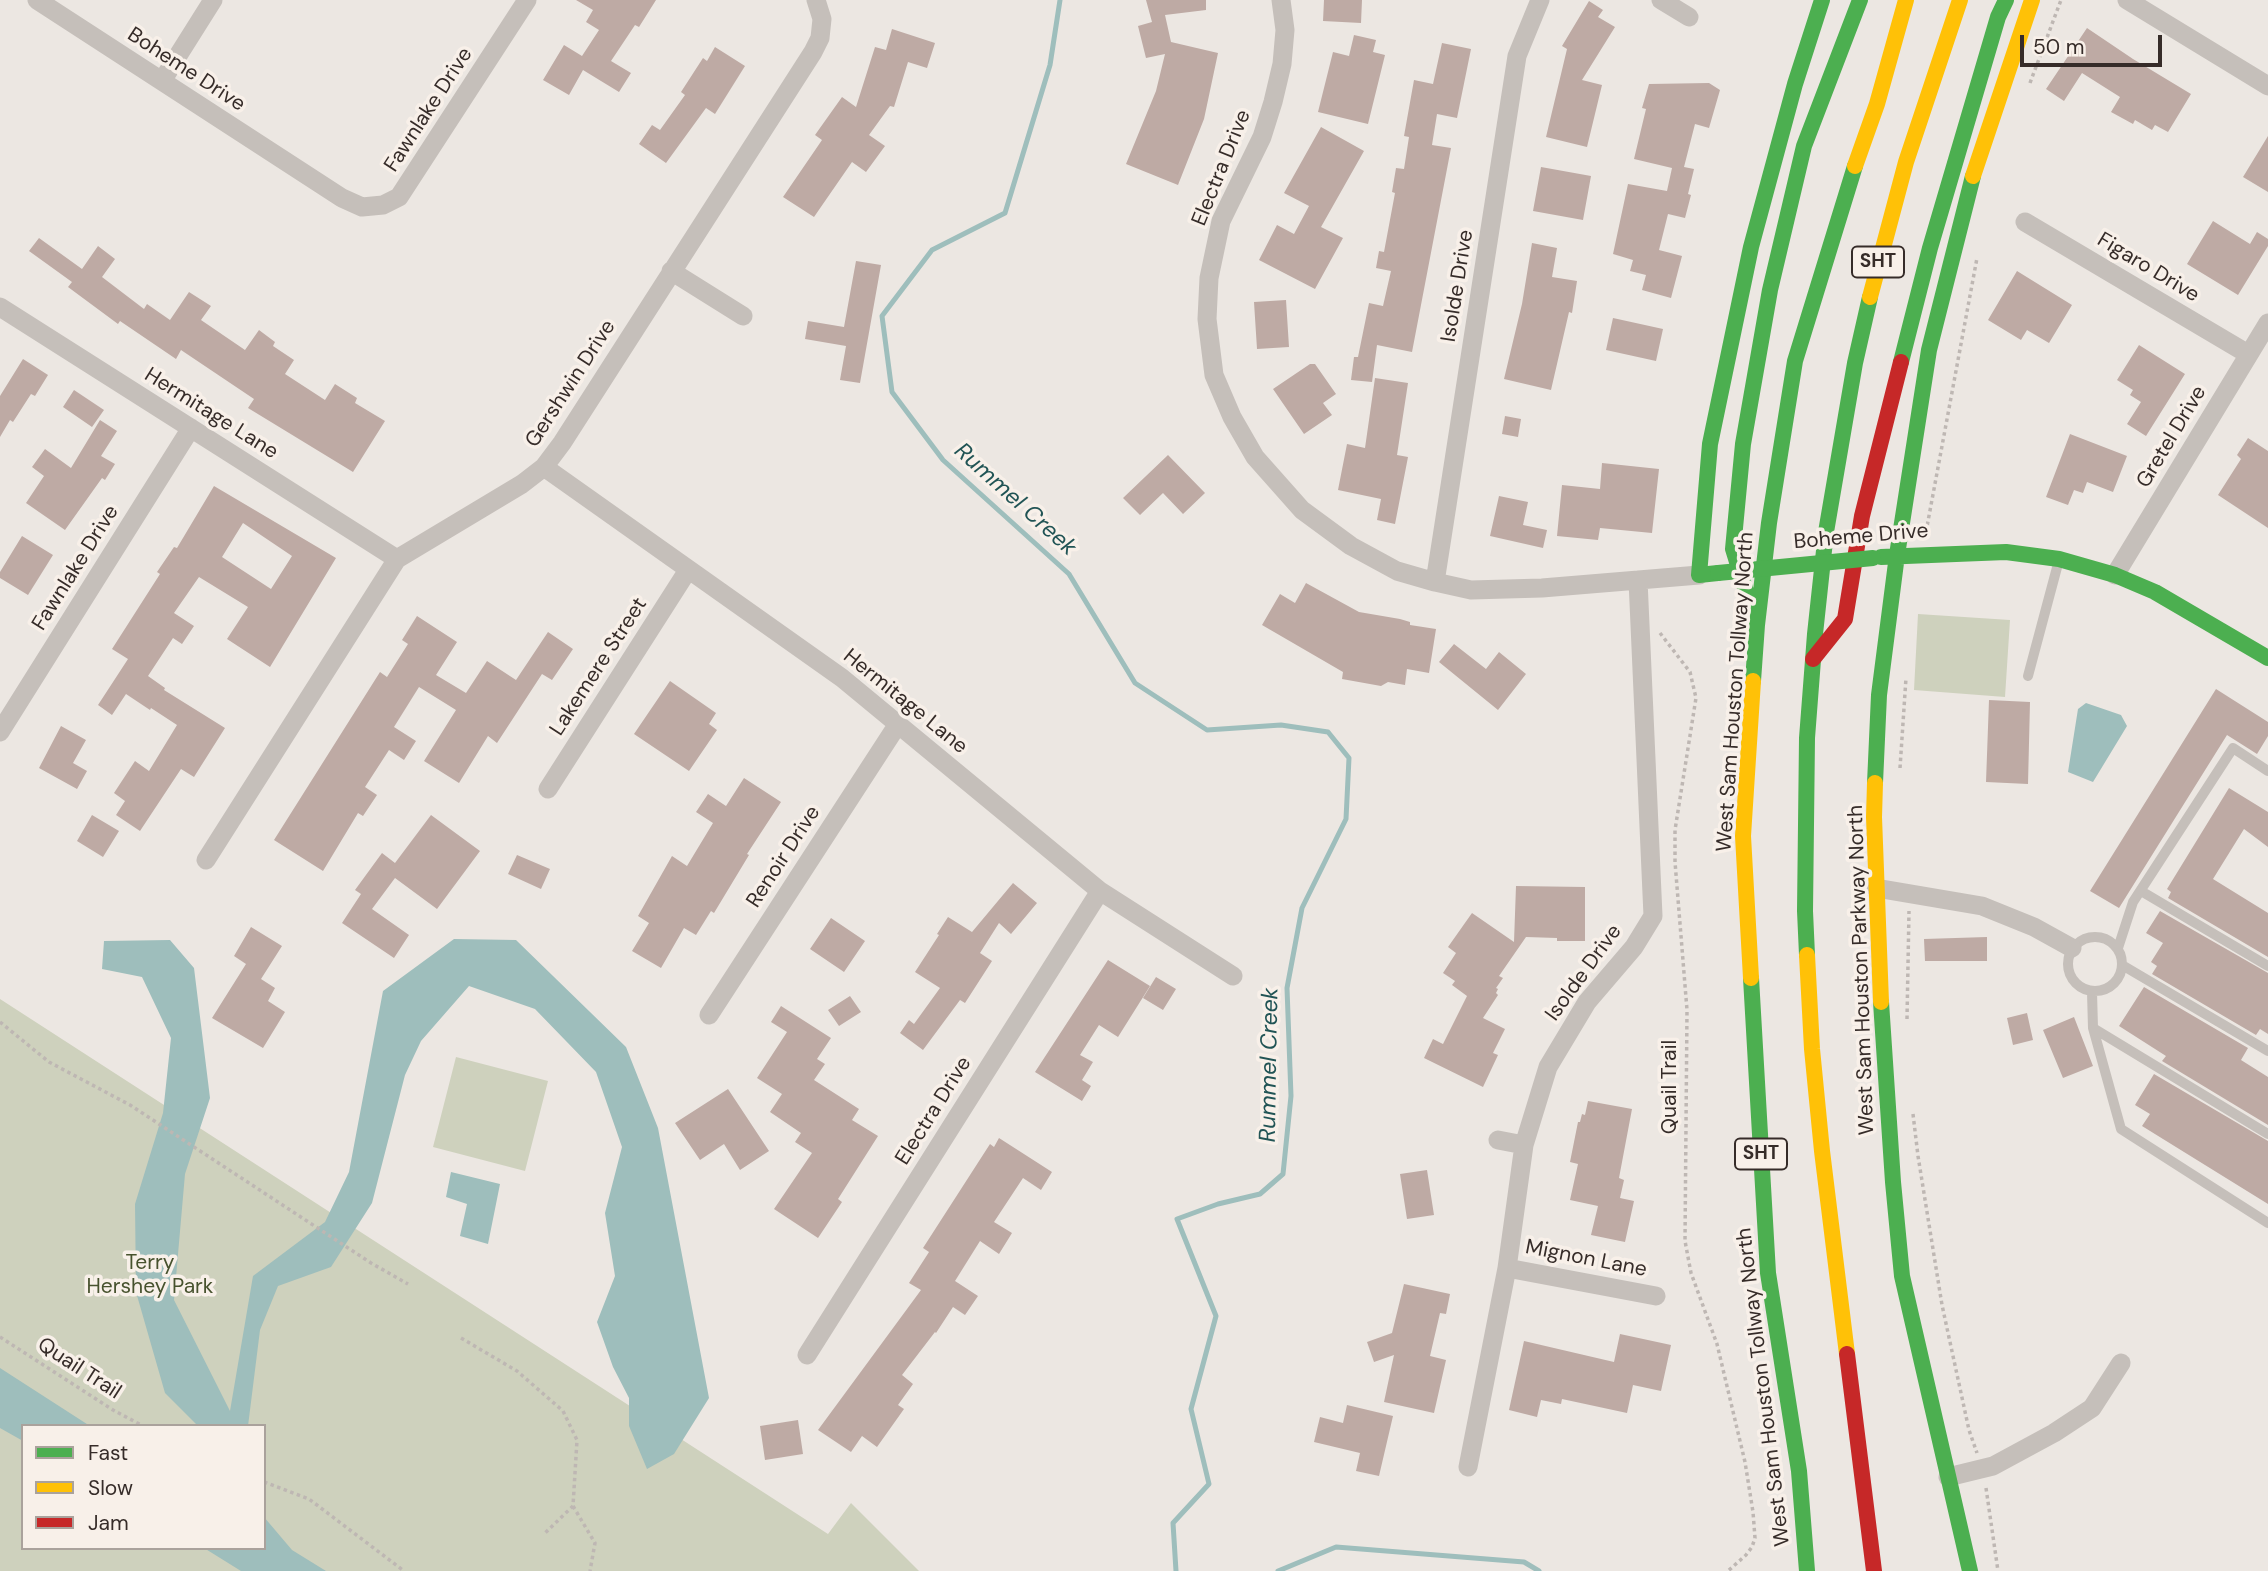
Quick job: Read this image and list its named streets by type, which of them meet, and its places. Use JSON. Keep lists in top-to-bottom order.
{
  "streets": {
    "main road": [
      "Boheme Drive",
      "SHT",
      "West Sam Houston Tollway North",
      "West Sam Houston Parkway North"
    ],
    "street": [
      "Fawnlake Drive",
      "Electra Drive",
      "Figaro Drive",
      "Isolde Drive",
      "Gershwin Drive",
      "Hermitage Lane",
      "Gretel Drive",
      "Lakemere Street",
      "Renoir Drive",
      "Mignon Lane"
    ],
    "path": ["Quail Trail"]
  },
  "crossings": [
    ["Boheme Drive", "Fawnlake Drive"],
    ["Boheme Drive", "Electra Drive"],
    ["Boheme Drive", "Isolde Drive"],
    ["Boheme Drive", "Gretel Drive"],
    ["Boheme Drive", "West Sam Houston Parkway North"],
    ["Fawnlake Drive", "Hermitage Lane"],
    ["Electra Drive", "Isolde Drive"],
    ["Electra Drive", "Hermitage Lane"],
    ["Figaro Drive", "Gretel Drive"],
    ["Isolde Drive", "Mignon Lane"],
    ["Gershwin Drive", "Hermitage Lane"],
    ["Hermitage Lane", "Lakemere Street"],
    ["Hermitage Lane", "Renoir Drive"]
  ],
  "water": ["Rummel Creek"],
  "parks": ["Terry Hershey Park"],
  "legend": ["Fast", "Slow", "Jam"],
  "scale_bar": "50 m"
}
